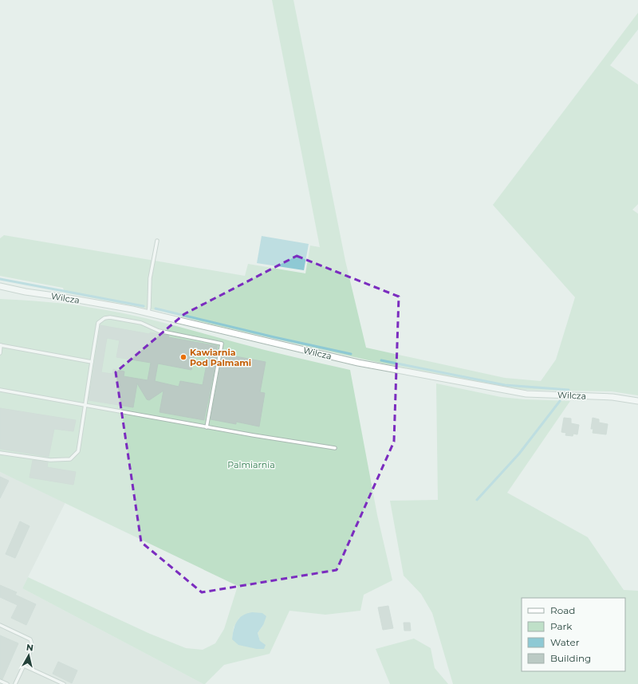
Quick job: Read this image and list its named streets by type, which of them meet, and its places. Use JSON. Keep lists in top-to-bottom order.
{
  "streets": {
    "street": ["Wilcza"]
  },
  "parks": ["Palmiarnia"],
  "places": ["Kawiarnia Pod Palmami"],
  "legend": [
    "Road",
    "Park",
    "Water",
    "Building"
  ],
  "north": "top"
}
